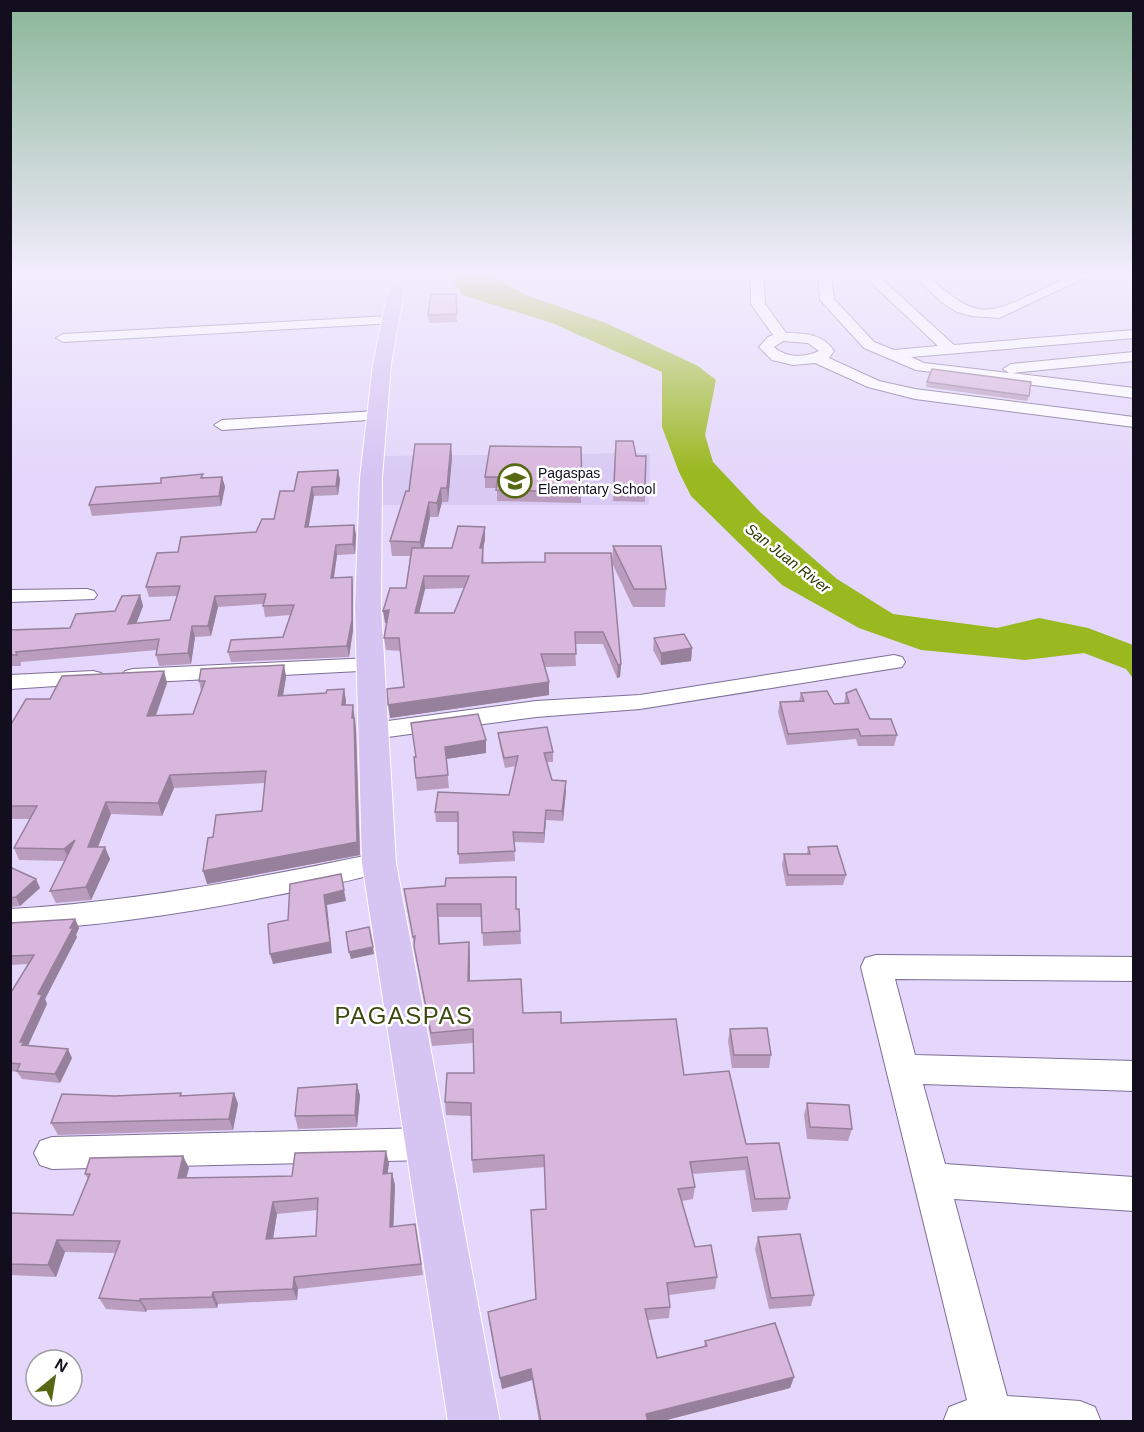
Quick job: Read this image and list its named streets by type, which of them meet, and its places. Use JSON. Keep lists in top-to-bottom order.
{
  "districts": ["PAGASPAS"],
  "water": ["San Juan River"],
  "places": {
    "school or university": ["Pagaspas Elementary School"]
  },
  "north": "top right"
}
